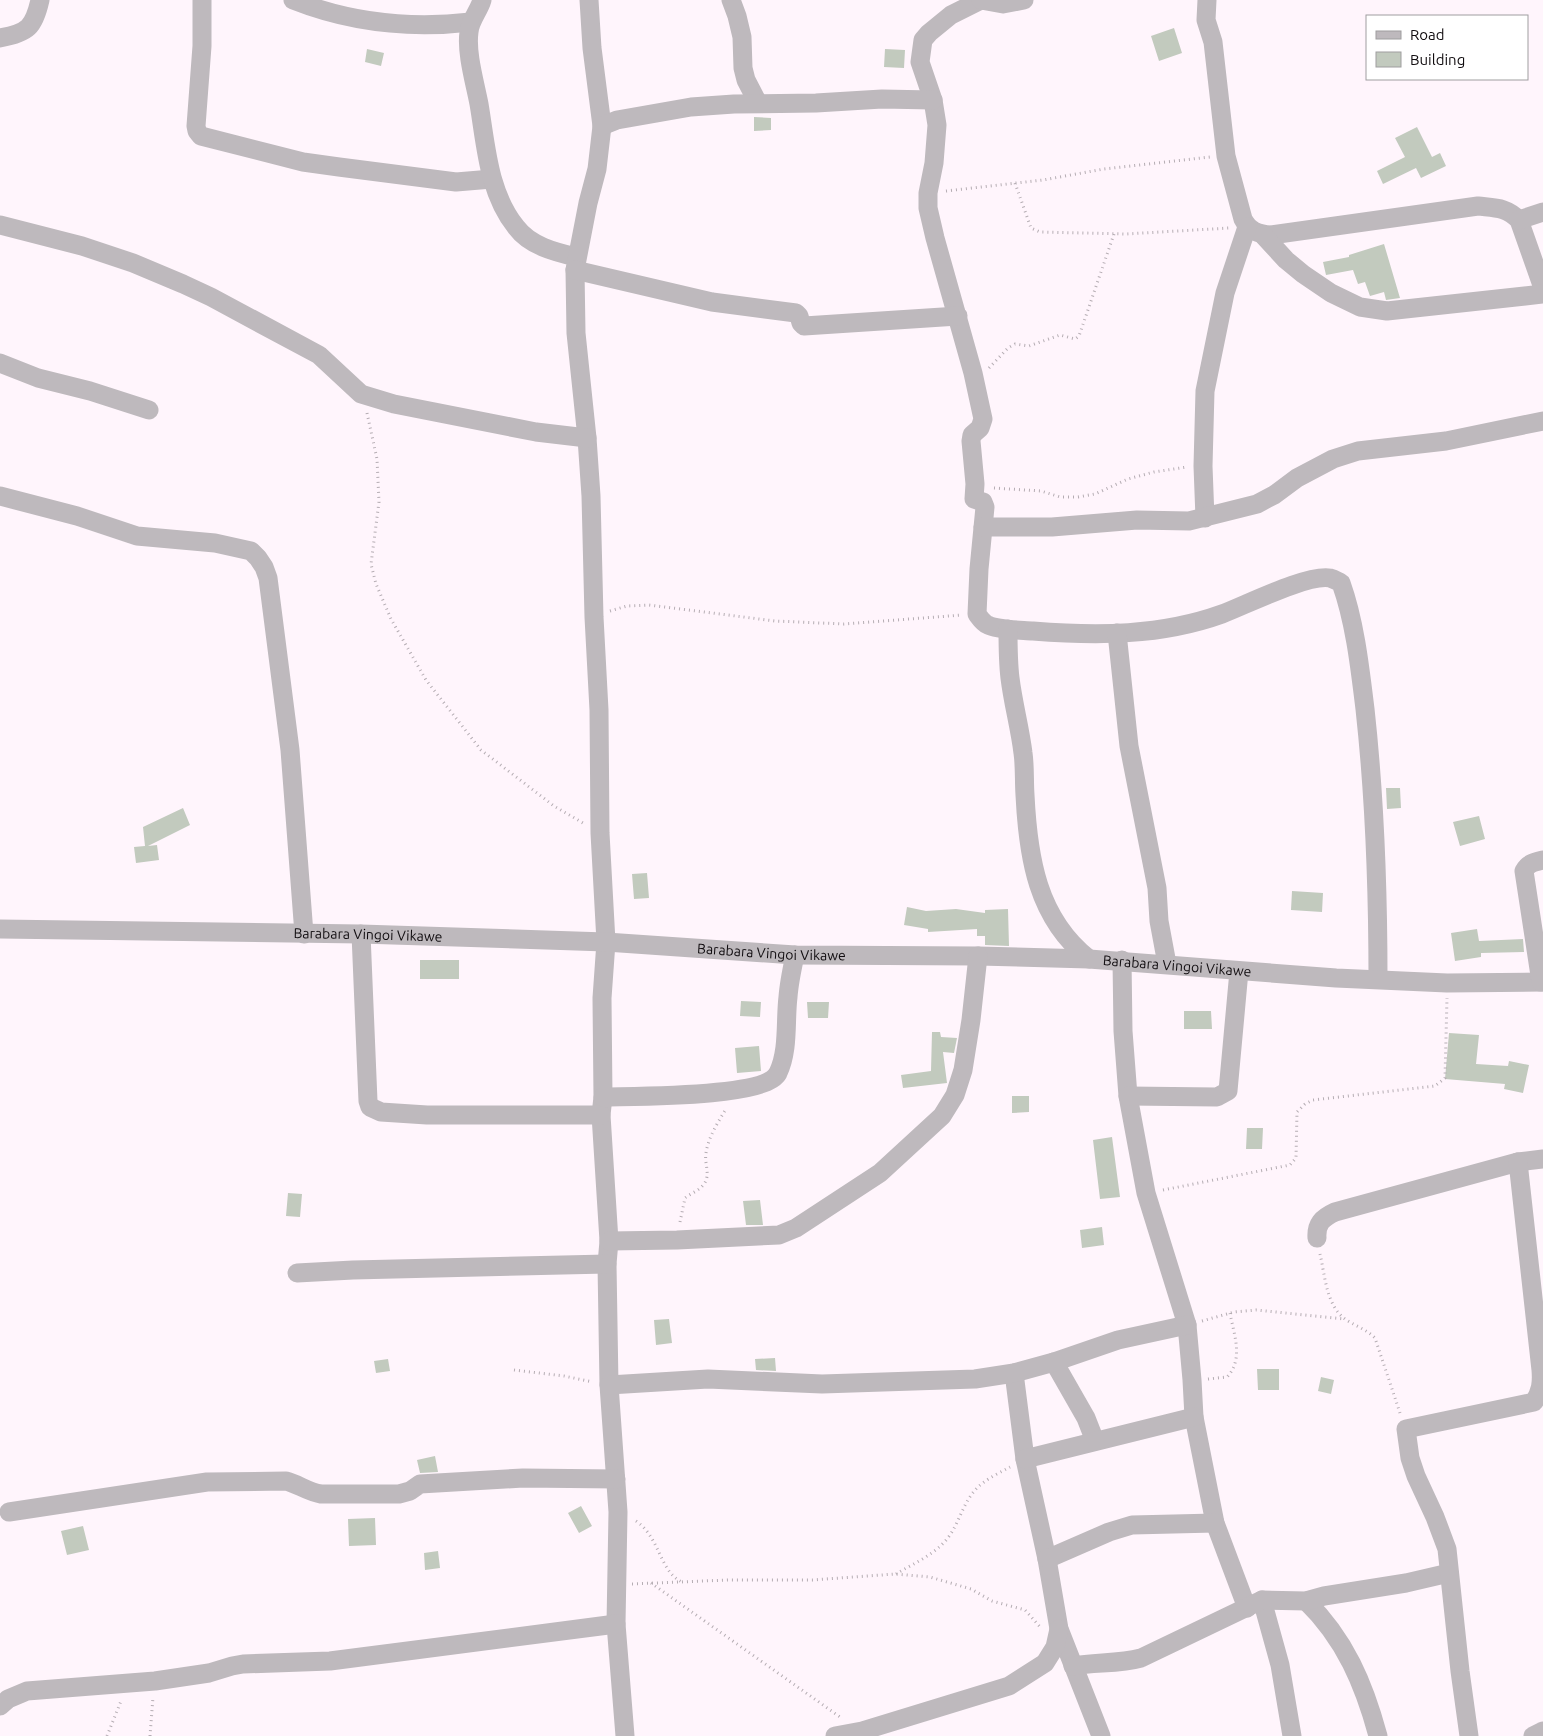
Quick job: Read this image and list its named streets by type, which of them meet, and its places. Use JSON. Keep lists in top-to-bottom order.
{
  "streets": {
    "street": ["Barabara Vingoi Vikawe"]
  },
  "legend": ["Road", "Building"]
}
